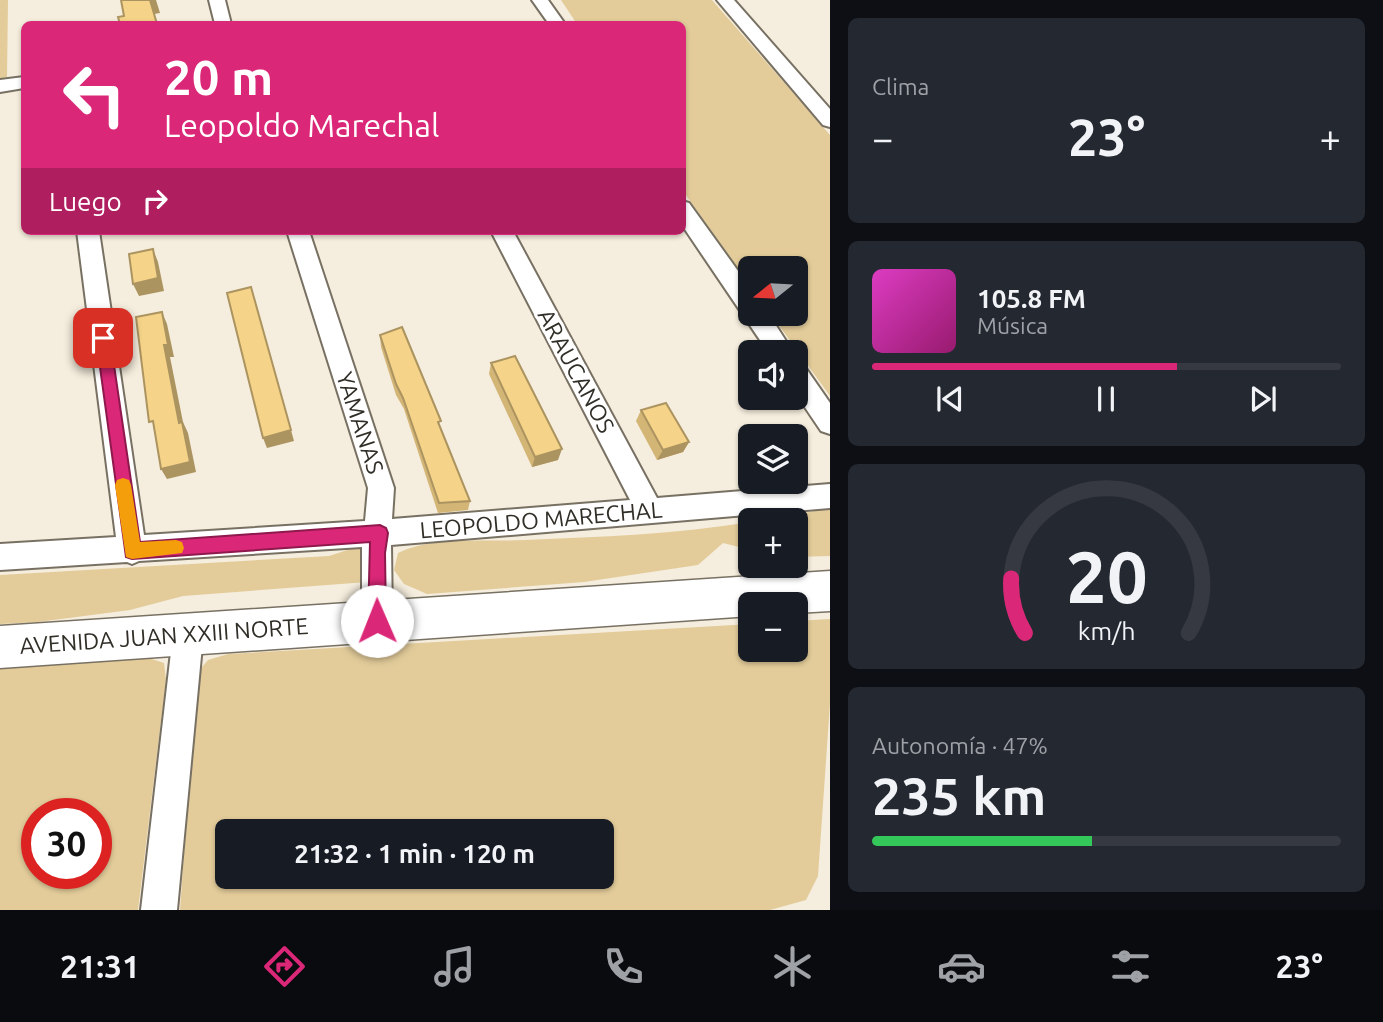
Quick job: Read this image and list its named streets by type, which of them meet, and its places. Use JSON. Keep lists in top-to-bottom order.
{
  "streets": {
    "street": [
      "ARAUCANOS",
      "YAMANAS",
      "LEOPOLDO MARECHAL",
      "AVENIDA JUAN XXIII NORTE"
    ]
  },
  "crossings": [
    ["ARAUCANOS", "LEOPOLDO MARECHAL"],
    ["YAMANAS", "LEOPOLDO MARECHAL"],
    ["YAMANAS", "AVENIDA JUAN XXIII NORTE"]
  ],
  "north": "left",
  "page": {
    "tile": [
      "Clima",
      ["Autonomía · 47%", "235 km"]
    ],
    "turn": ["20 m", "Leopoldo Marechal"],
    "heat": ["−", "23°", "+"],
    "then": "Luego",
    "map_buttons": ["+", "−"],
    "song": ["105.8 FM", "Música"],
    "limit": "30",
    "trip": "21:32 · 1 min · 120 m",
    "tabs": ["21:31", "23°"],
    "gauge": ["20", "km/h"]
  }
}
